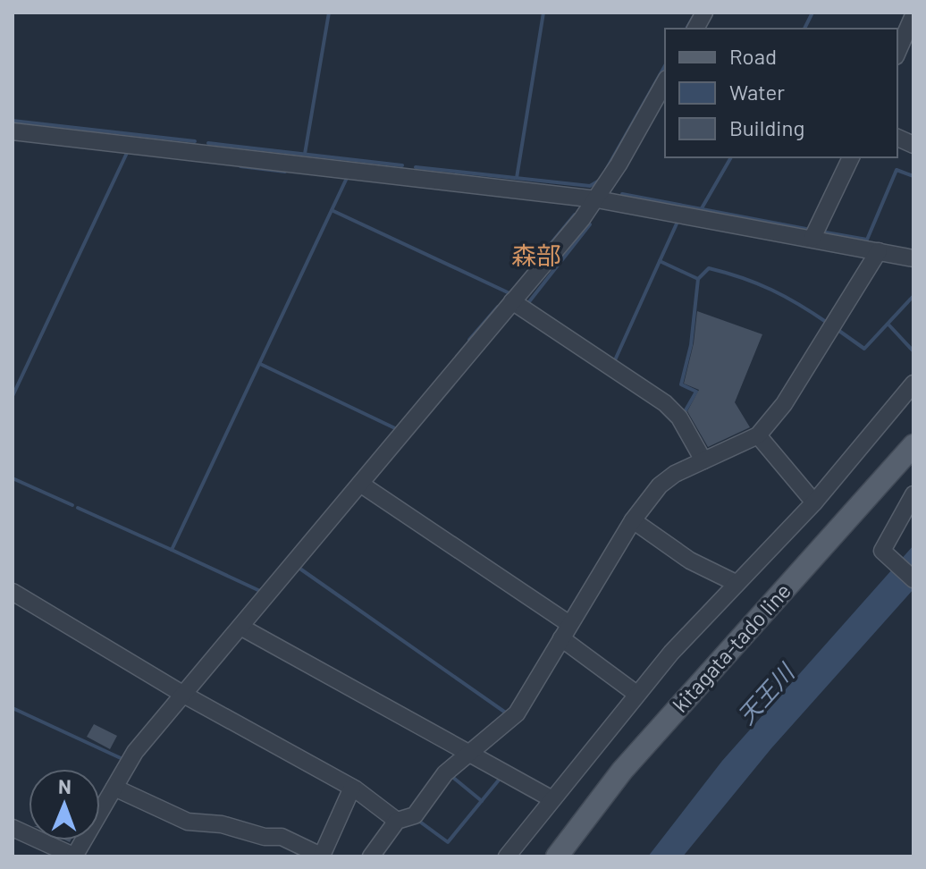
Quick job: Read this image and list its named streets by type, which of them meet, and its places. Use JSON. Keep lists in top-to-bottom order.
{
  "streets": {
    "main road": ["kitagata-tado line"]
  },
  "districts": ["森部"],
  "water": ["天王川"],
  "legend": ["Road", "Water", "Building"],
  "north": "top"
}
